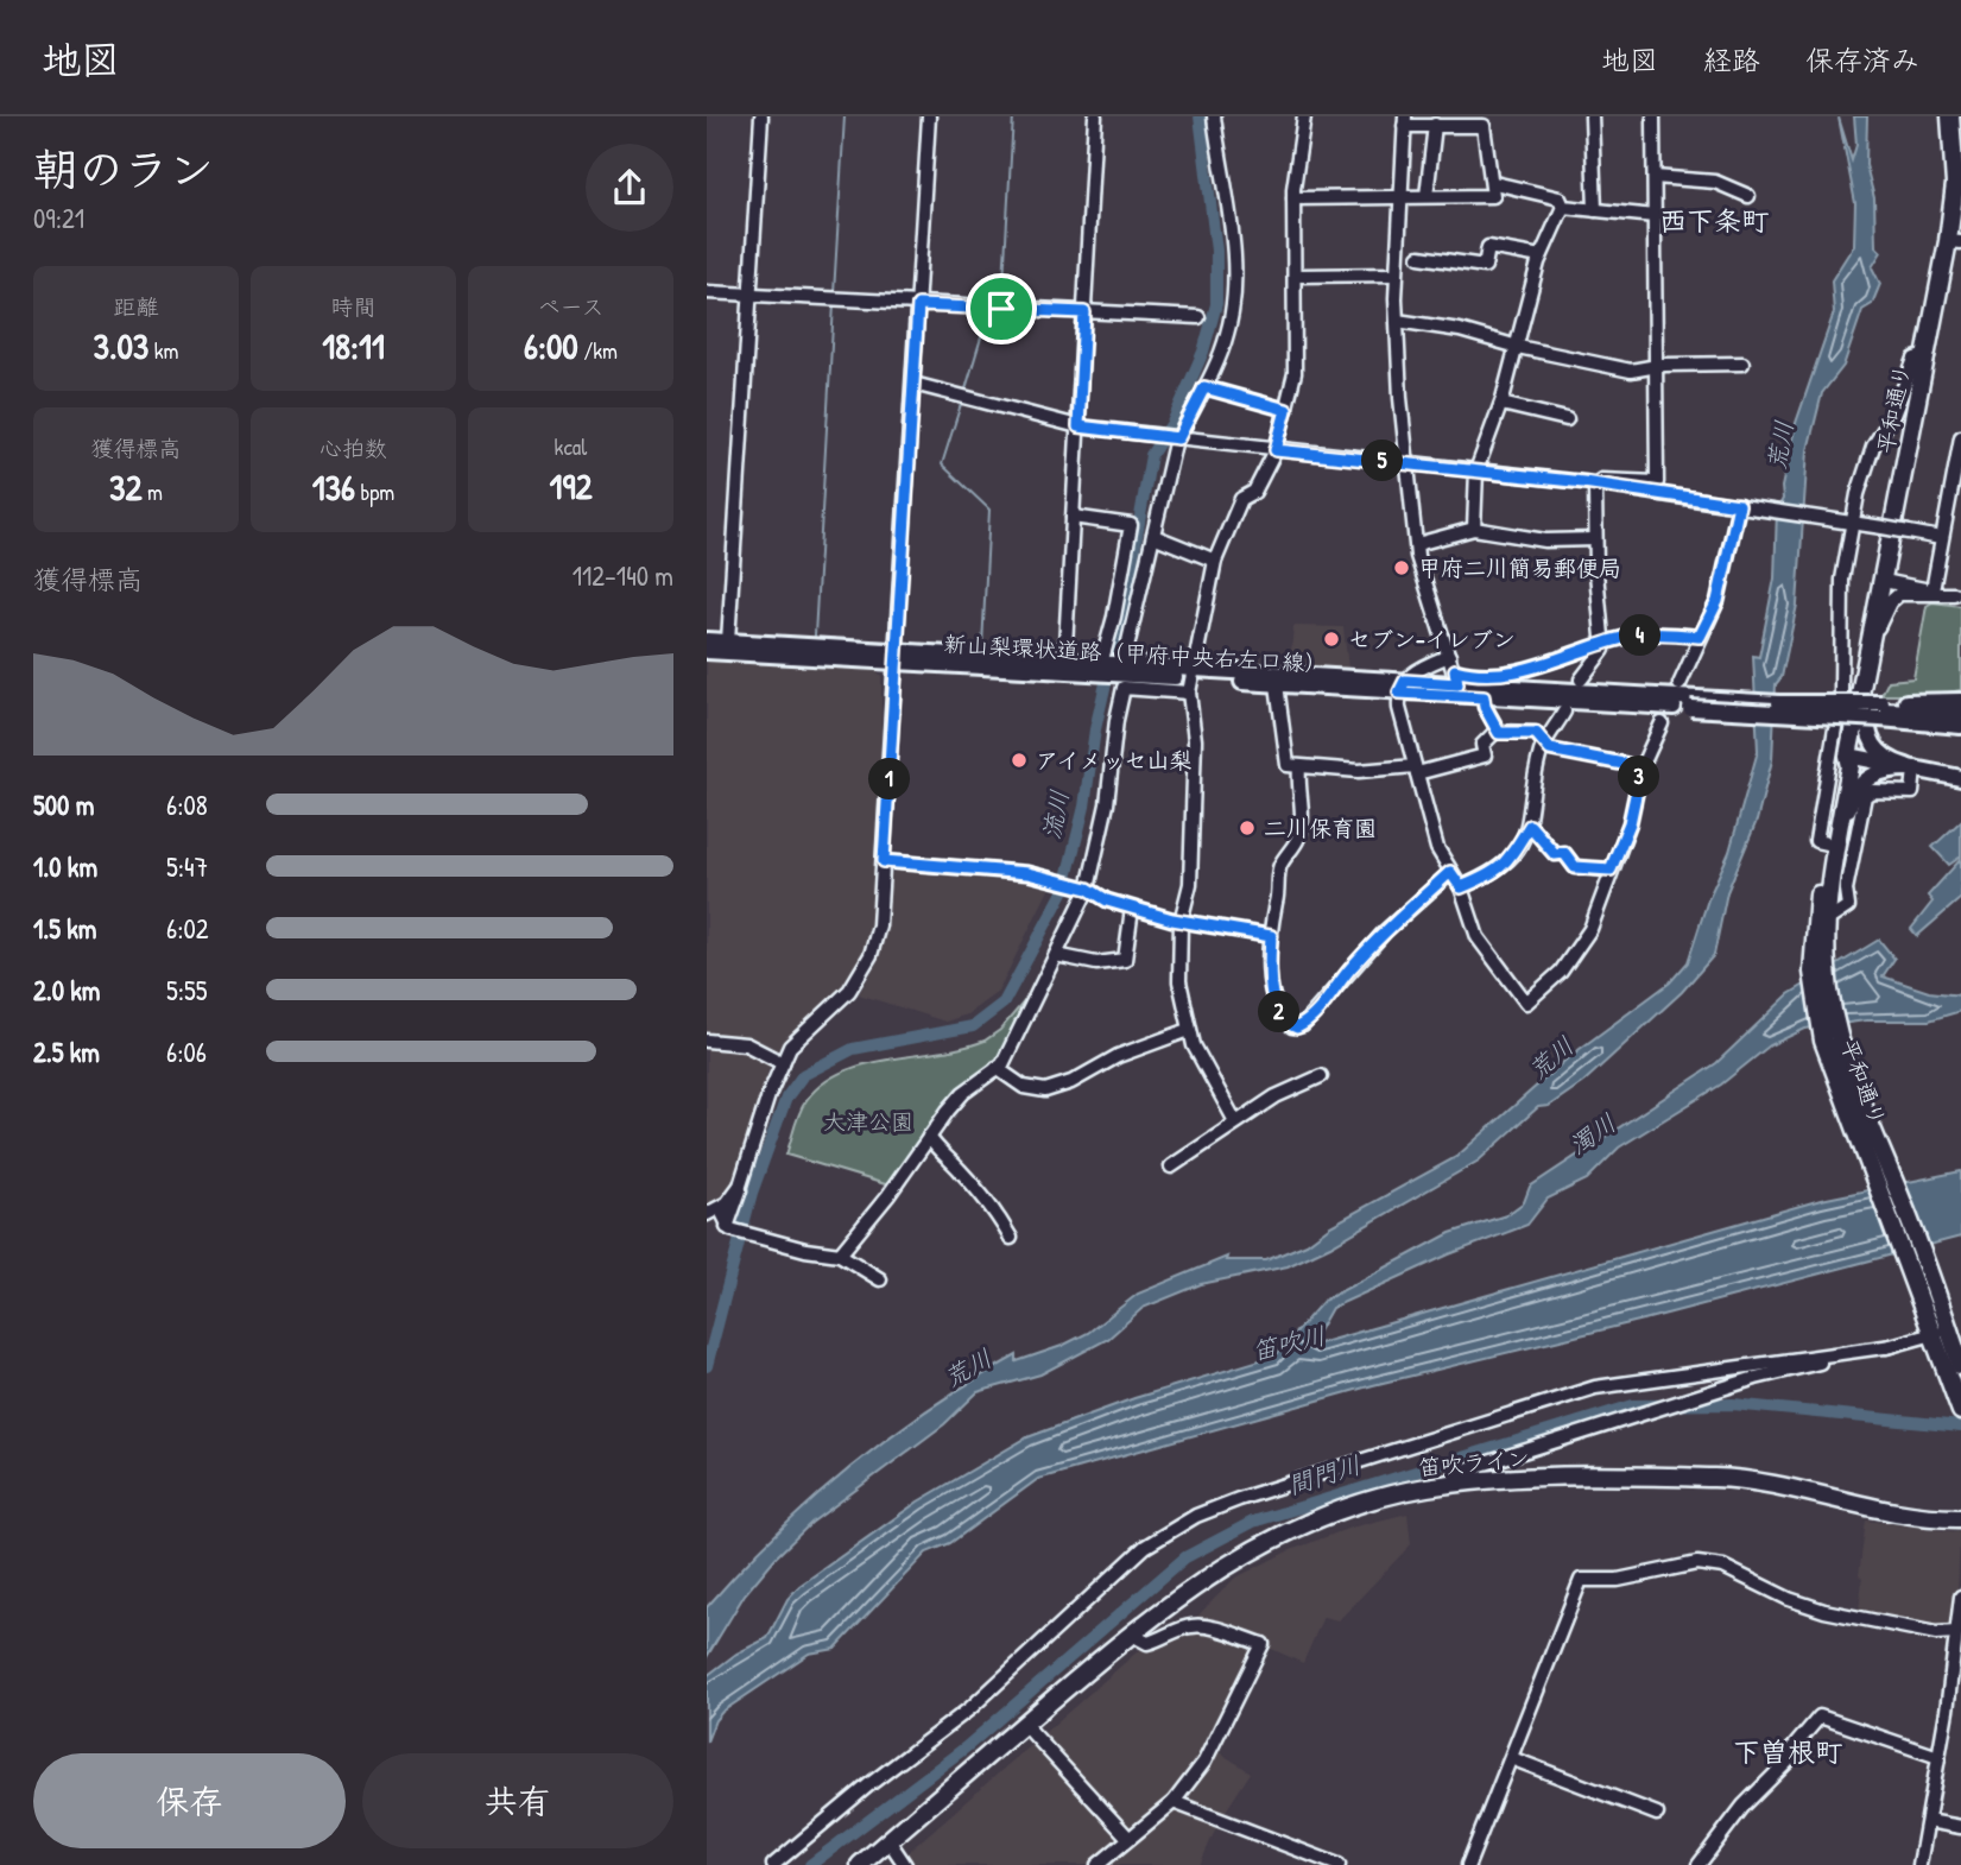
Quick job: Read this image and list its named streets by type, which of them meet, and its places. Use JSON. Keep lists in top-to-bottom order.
{
  "streets": {
    "highway": ["平和通り", "笛吹ライン"],
    "main road": ["新山梨環状道路（甲府中央右左口線）"]
  },
  "districts": ["西下条町", "下曽根町"],
  "water": [
    "荒川",
    "流川",
    "濁川",
    "笛吹川",
    "間門川"
  ],
  "parks": ["大津公園"],
  "places": [
    "甲府二川簡易郵便局",
    "セブン-イレブン",
    "アイメッセ山梨",
    "二川保育園"
  ],
  "page": {
    "header": "地図",
    "nav": ["地図", "経路", "保存済み"],
    "heading": ["朝のラン", "09:21"],
    "stats": [
      ["距離", "3.03 km"],
      ["時間", "18:11"],
      ["ペース", "6:00 /km"],
      ["獲得標高", "32 m"],
      ["心拍数", "136 bpm"],
      ["kcal", "192"]
    ],
    "pins": [
      "5",
      "4",
      "3",
      "1",
      "2"
    ],
    "chart": ["獲得標高", "112–140 m"],
    "list": [
      {
        "name": "500 m",
        "note": "6:08"
      },
      {
        "name": "1.0 km",
        "note": "5:47"
      },
      {
        "name": "1.5 km",
        "note": "6:02"
      },
      {
        "name": "2.0 km",
        "note": "5:55"
      },
      {
        "name": "2.5 km",
        "note": "6:06"
      }
    ],
    "buttons": ["保存", "共有"]
  }
}
